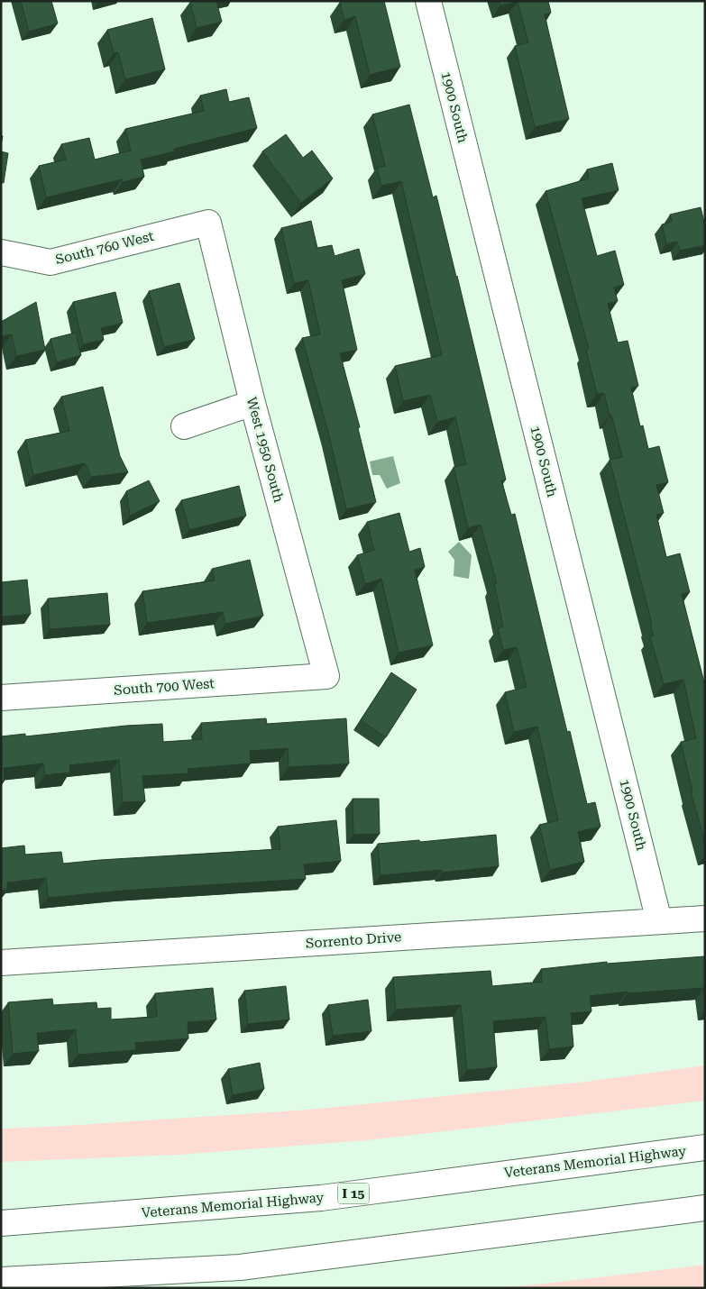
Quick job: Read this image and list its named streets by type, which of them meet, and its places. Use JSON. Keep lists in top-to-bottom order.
{
  "streets": {
    "main road": [
      "1900 South",
      "South 760 West",
      "West 1950 South",
      "South 700 West",
      "Sorrento Drive",
      "Veterans Memorial Highway",
      "I 15"
    ]
  },
  "crossings": [
    ["1900 South", "Sorrento Drive"],
    ["South 760 West", "West 1950 South"],
    ["West 1950 South", "South 700 West"]
  ]
}
